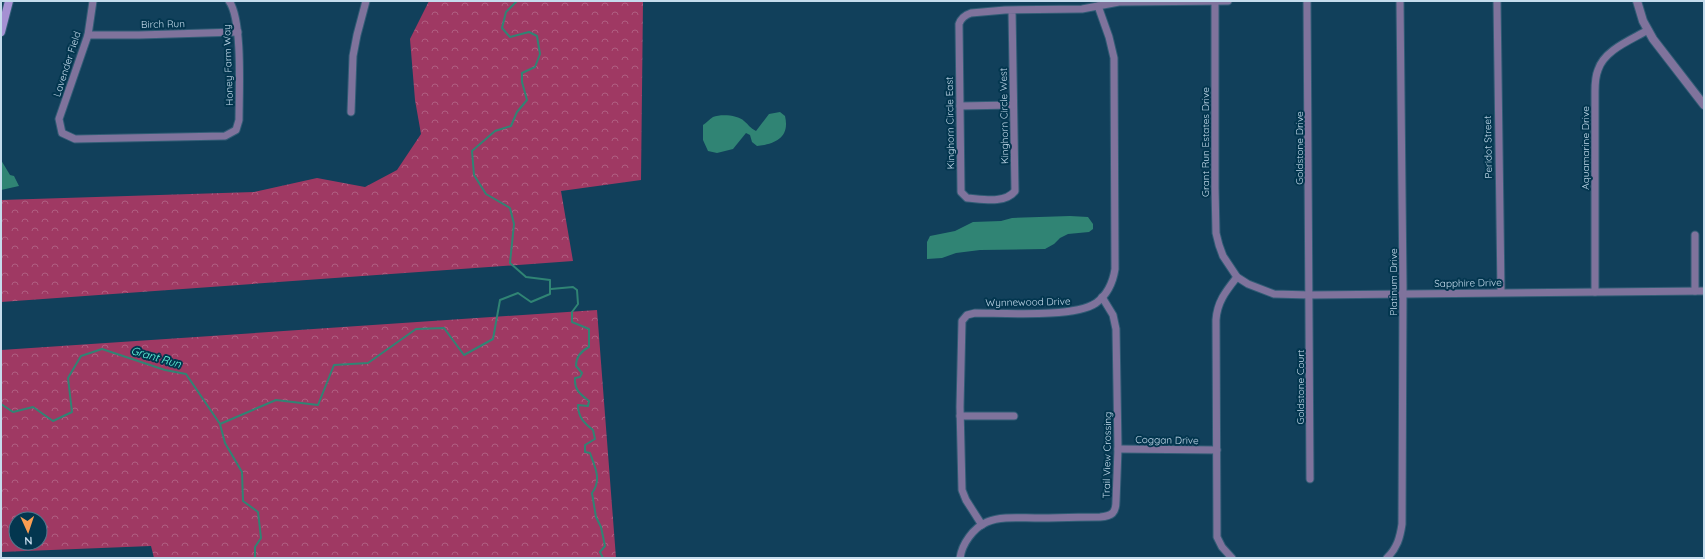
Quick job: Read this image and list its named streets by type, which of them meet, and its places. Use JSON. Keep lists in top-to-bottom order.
{
  "streets": {
    "street": [
      "Birch Run",
      "Lavender Field",
      "Honey Farm Way",
      "Kinghorn Circle West",
      "Kinghorn Circle East",
      "Grant Run Estates Drive",
      "Peridot Street",
      "Goldstone Drive",
      "Aquamarine Drive",
      "Platinum Drive",
      "Sapphire Drive",
      "Wynnewood Drive",
      "Goldstone Court",
      "Coggan Drive",
      "Trail View Crossing"
    ]
  },
  "crossings": [
    ["Birch Run", "Lavender Field"],
    ["Birch Run", "Honey Farm Way"],
    ["Lavender Field", "Honey Farm Way"],
    ["Kinghorn Circle West", "Kinghorn Circle East"],
    ["Grant Run Estates Drive", "Sapphire Drive"],
    ["Peridot Street", "Sapphire Drive"],
    ["Goldstone Drive", "Sapphire Drive"],
    ["Goldstone Drive", "Goldstone Court"],
    ["Aquamarine Drive", "Sapphire Drive"],
    ["Platinum Drive", "Sapphire Drive"],
    ["Sapphire Drive", "Goldstone Court"],
    ["Wynnewood Drive", "Trail View Crossing"],
    ["Coggan Drive", "Trail View Crossing"]
  ],
  "water": ["Grant Run"],
  "north": "bottom"
}
